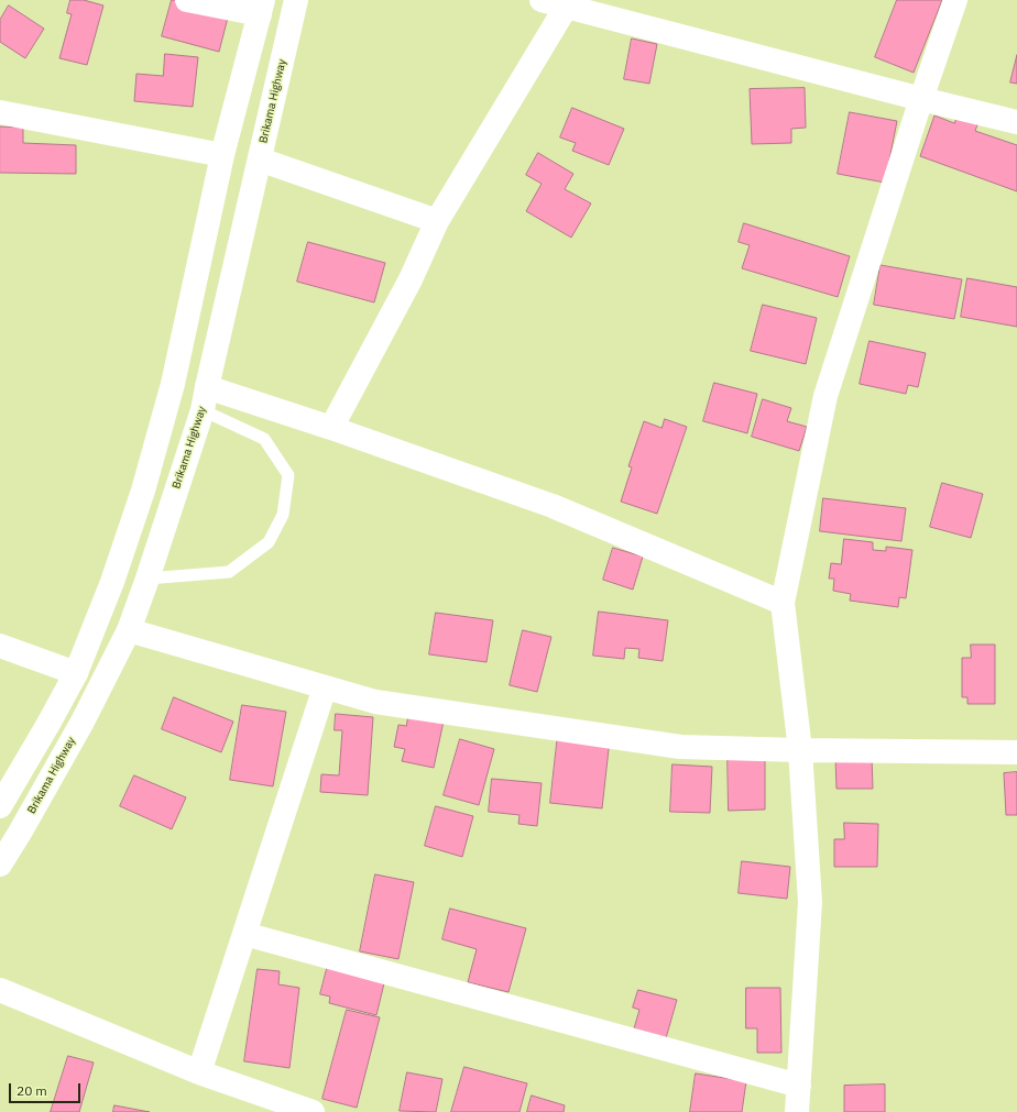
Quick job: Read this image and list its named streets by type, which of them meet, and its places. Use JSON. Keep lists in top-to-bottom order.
{
  "streets": {
    "main road": ["Brikama Highway"]
  },
  "scale_bar": "20 m"
}
